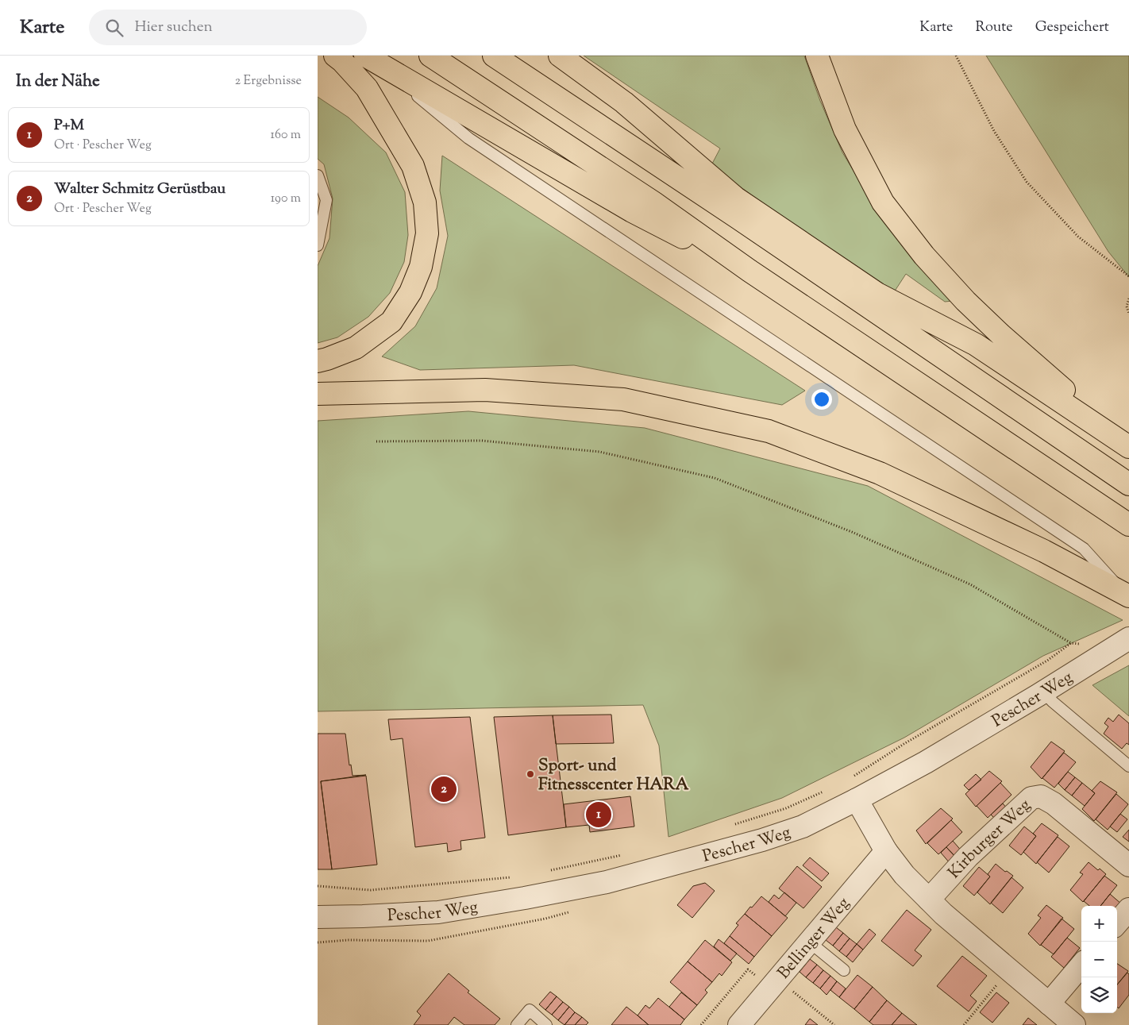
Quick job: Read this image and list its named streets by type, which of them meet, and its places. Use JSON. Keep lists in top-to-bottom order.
{
  "streets": {
    "street": ["Pescher Weg", "Kirburger Weg", "Bellinger Weg"]
  },
  "places": ["Sport- und Fitnesscenter HARA"],
  "page": {
    "header": "Karte",
    "search": "Hier suchen",
    "nav": ["Karte", "Route", "Gespeichert"],
    "heading": ["In der Nähe", "2 Ergebnisse"],
    "list": [
      {
        "mark": "1",
        "name": "P+M",
        "note": "Ort · Pescher Weg",
        "value": "160 m"
      },
      {
        "mark": "2",
        "name": "Walter Schmitz Gerüstbau",
        "note": "Ort · Pescher Weg",
        "value": "190 m"
      }
    ],
    "pins": ["2", "1"],
    "map_buttons": ["+", "−"]
  }
}
